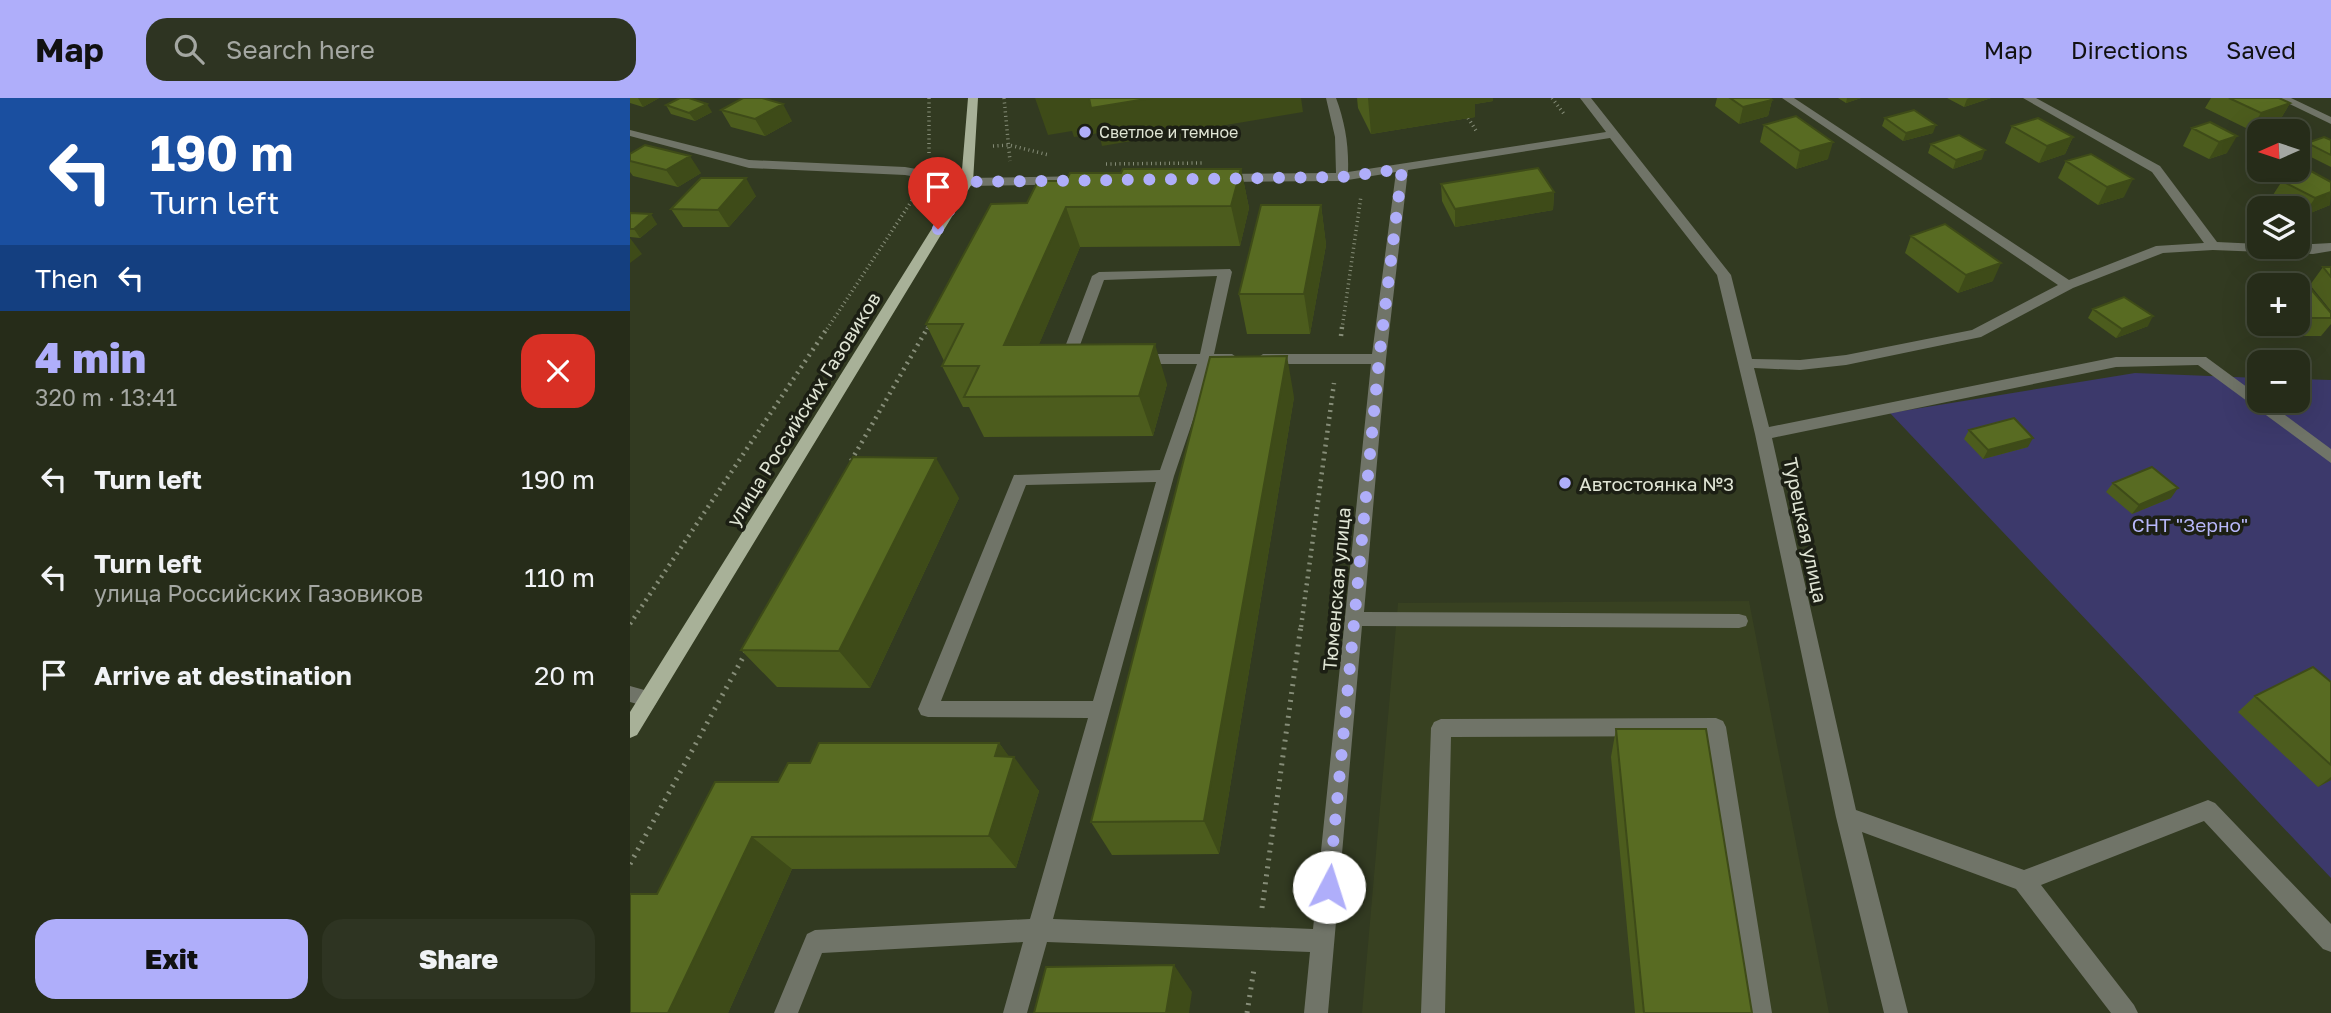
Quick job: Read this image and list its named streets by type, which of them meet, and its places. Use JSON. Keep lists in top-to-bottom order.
{
  "streets": {
    "main road": ["улица Российских Газовиков"],
    "street": ["Турецкая улица", "Тюменская улица"]
  },
  "parks": ["СНТ \"Зерно\""],
  "places": ["Светлое и темное", "Автостоянка №3"],
  "north": "left",
  "page": {
    "header": "Map",
    "search": "Search here",
    "nav": ["Map", "Directions", "Saved"],
    "turn": ["190 m", "Turn left"],
    "map_buttons": ["+", "−"],
    "then": "Then",
    "heading": ["4 min", "320 m · 13:41"],
    "list": [
      {
        "name": "Turn left",
        "value": "190 m"
      },
      {
        "name": "Turn left",
        "note": "улица Российских Газовиков",
        "value": "110 m"
      },
      {
        "name": "Arrive at destination",
        "value": "20 m"
      }
    ],
    "buttons": ["Exit", "Share"]
  }
}
